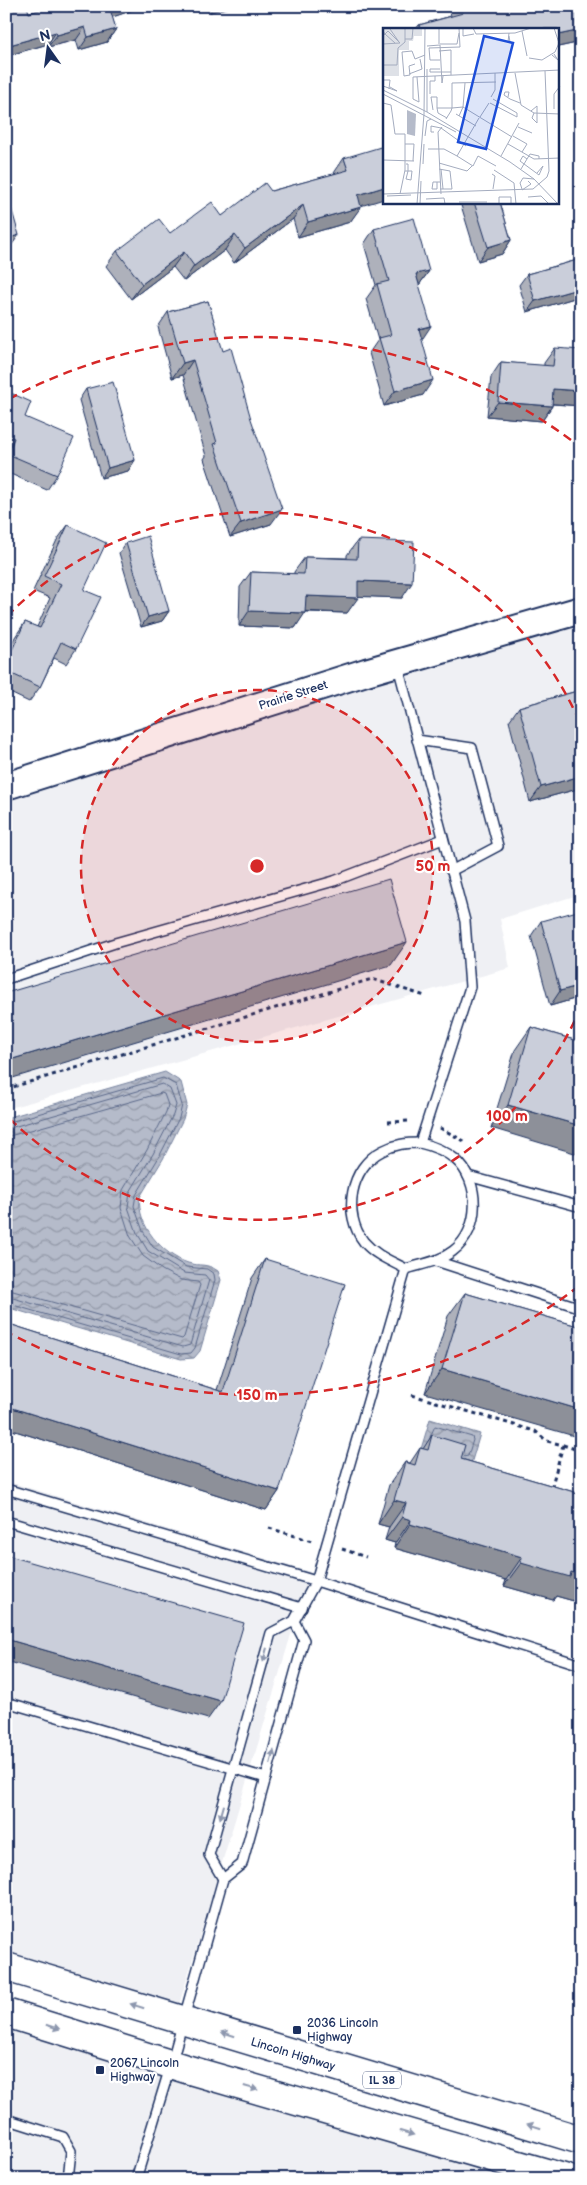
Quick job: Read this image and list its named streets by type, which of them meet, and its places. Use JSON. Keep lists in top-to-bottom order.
{
  "streets": {
    "main road": ["Lincoln Highway", "IL 38"],
    "street": ["Prairie Street"]
  },
  "places": {
    "transit": ["2036 Lincoln Highway", "2067 Lincoln Highway"]
  },
  "north": "top",
  "rings": ["50 m", "100 m", "150 m"]
}
